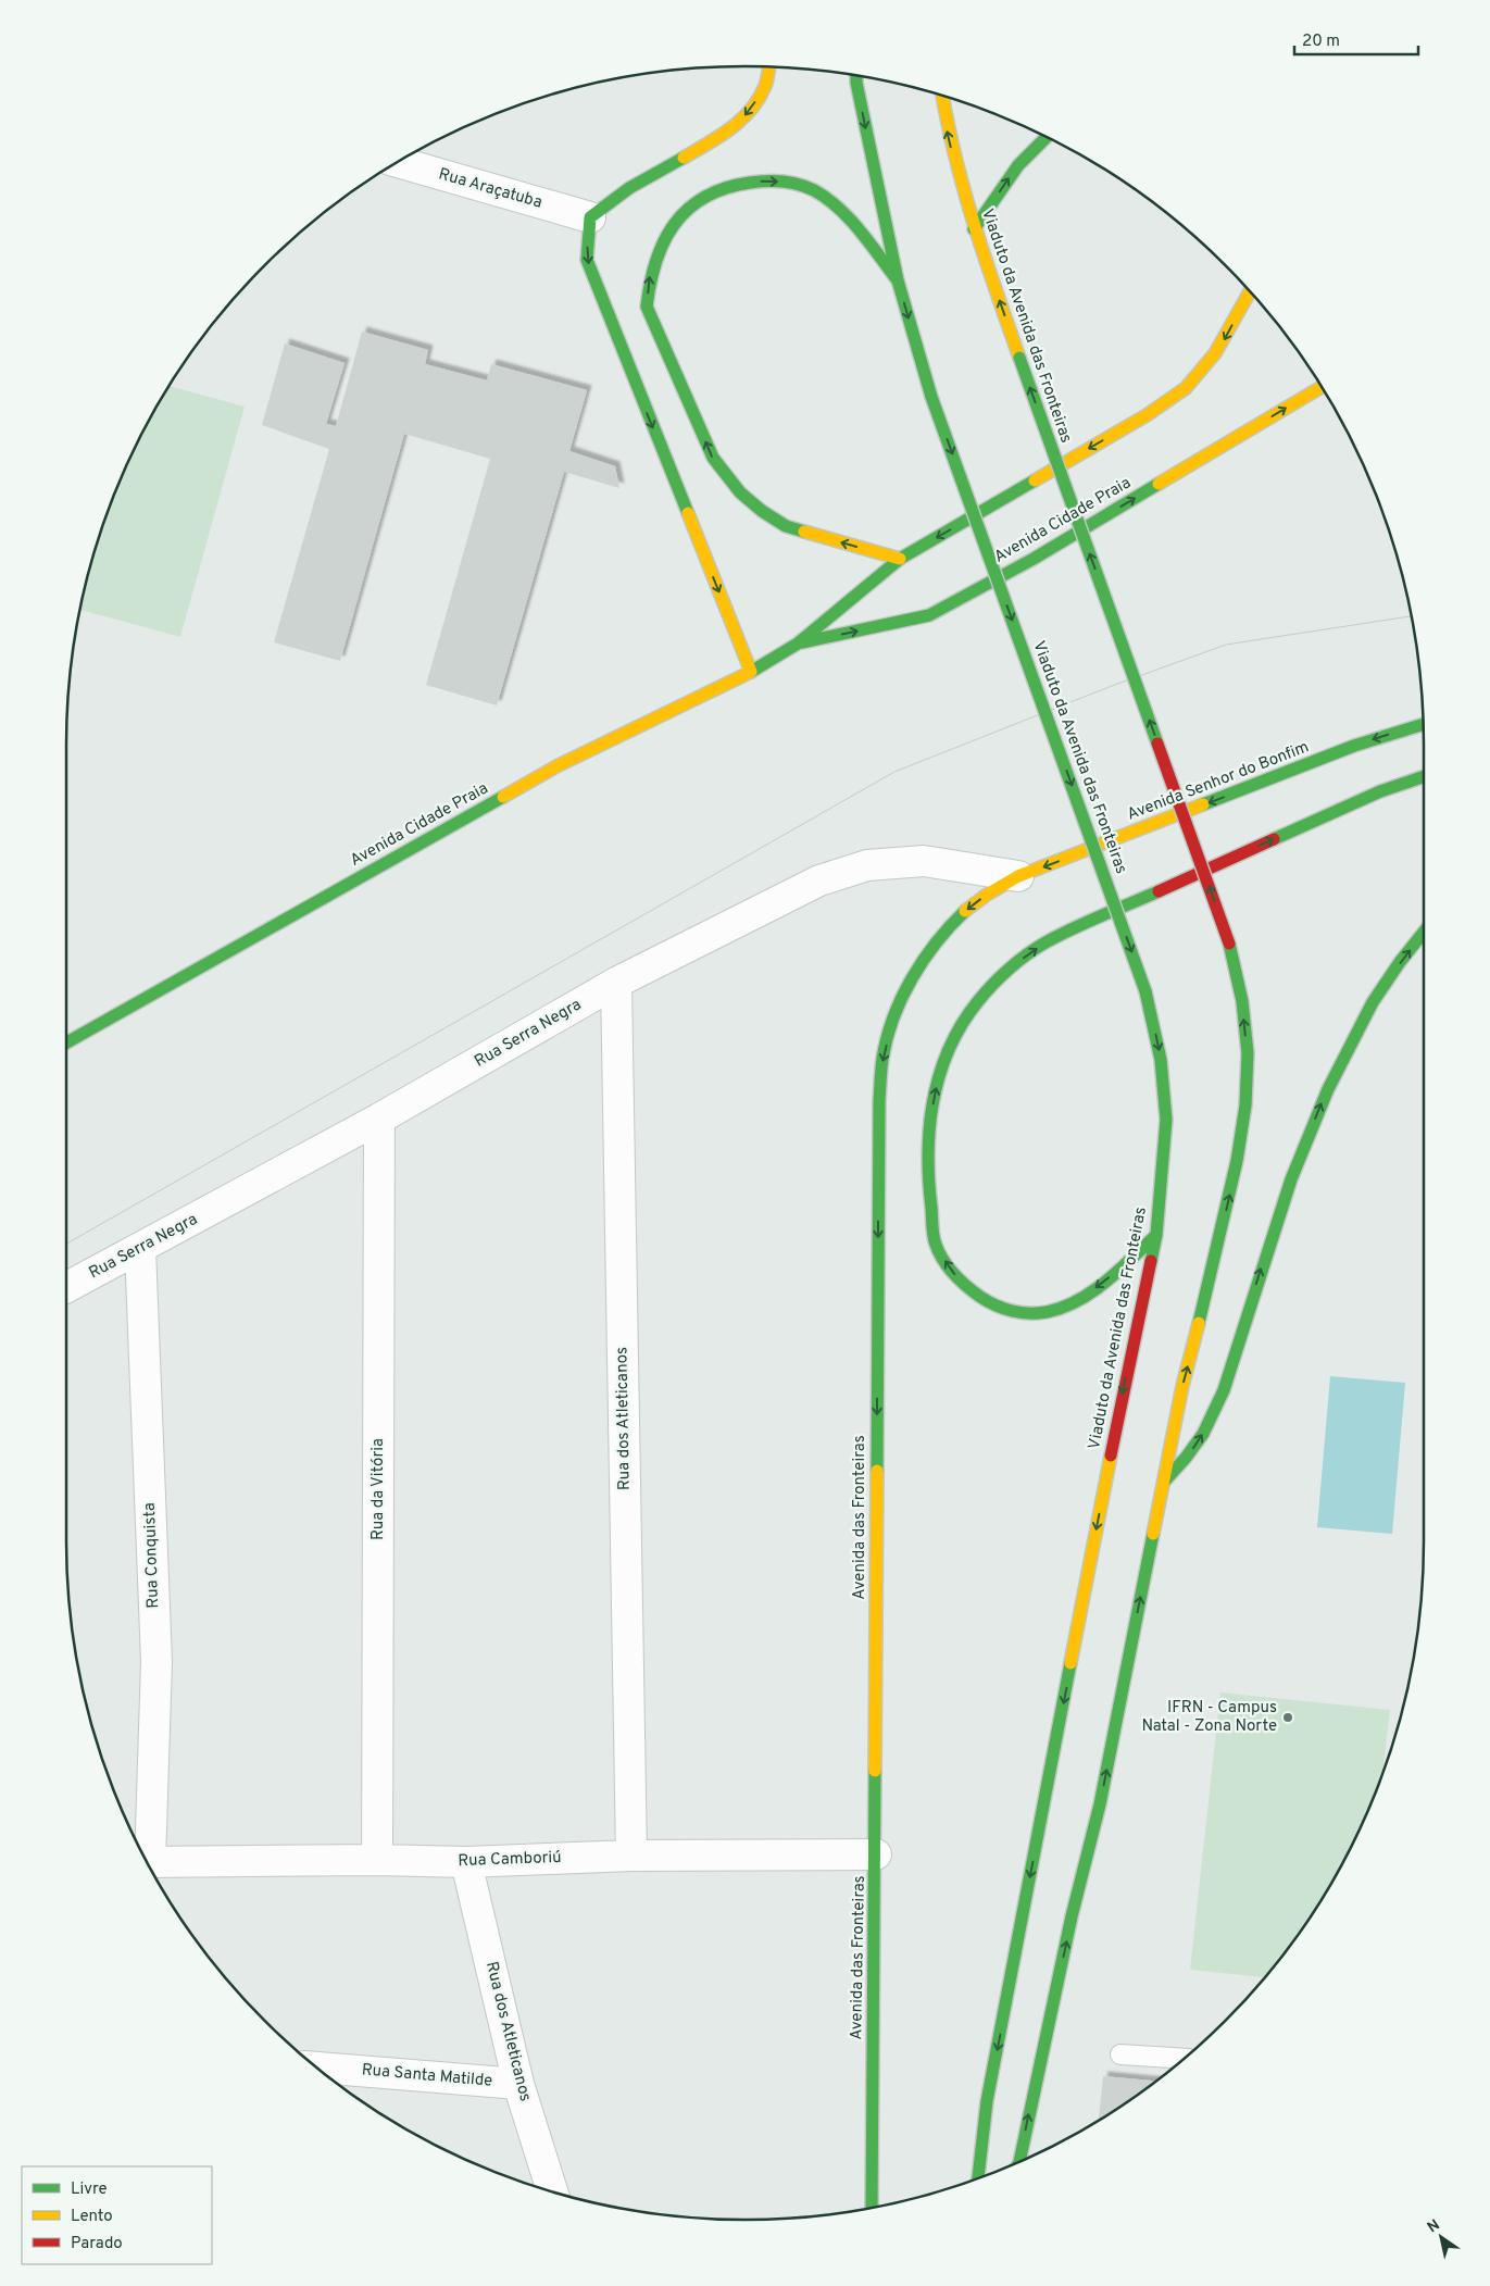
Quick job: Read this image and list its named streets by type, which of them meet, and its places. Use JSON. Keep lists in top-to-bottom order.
{
  "streets": {
    "main road": [
      "Viaduto da Avenida das Fronteiras",
      "Avenida Cidade Praia",
      "Avenida Senhor do Bonfim",
      "Avenida das Fronteiras"
    ],
    "street": [
      "Rua Araçatuba",
      "Rua Serra Negra",
      "Rua dos Atleticanos",
      "Rua da Vitória",
      "Rua Conquista",
      "Rua Camboriú",
      "Rua Santa Matilde"
    ]
  },
  "crossings": [
    ["Avenida Senhor do Bonfim", "Rua Serra Negra"],
    ["Avenida Senhor do Bonfim", "Avenida das Fronteiras"],
    ["Rua Serra Negra", "Rua dos Atleticanos"],
    ["Rua Serra Negra", "Rua da Vitória"],
    ["Rua Serra Negra", "Avenida das Fronteiras"],
    ["Rua Serra Negra", "Rua Conquista"],
    ["Rua dos Atleticanos", "Rua Camboriú"],
    ["Rua dos Atleticanos", "Rua Santa Matilde"],
    ["Rua da Vitória", "Rua Camboriú"],
    ["Avenida das Fronteiras", "Rua Camboriú"]
  ],
  "one_way": ["Avenida Senhor do Bonfim", "Avenida das Fronteiras"],
  "places": ["IFRN - Campus Natal - Zona Norte"],
  "legend": ["Livre", "Lento", "Parado"],
  "scale_bar": "20 m",
  "north": "top left"
}
